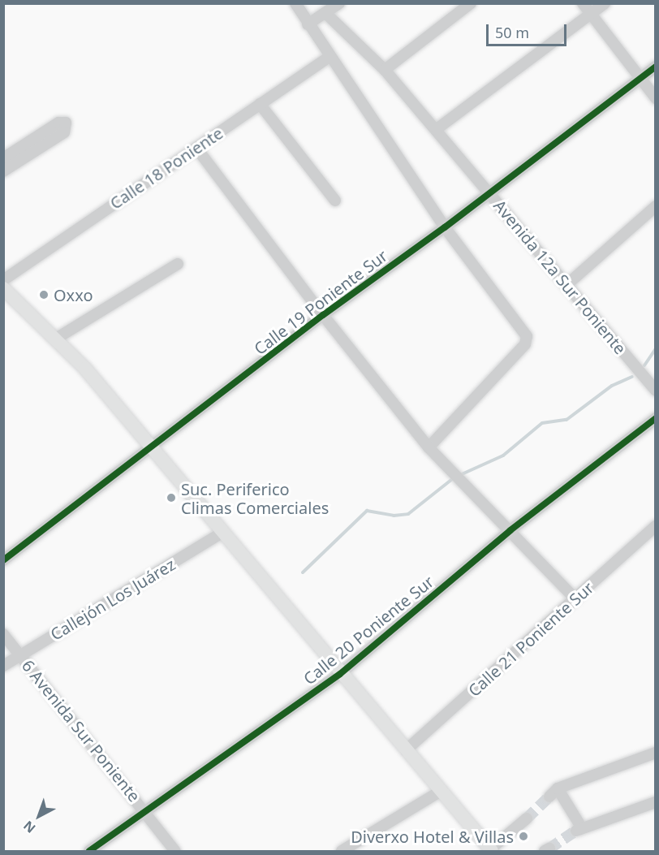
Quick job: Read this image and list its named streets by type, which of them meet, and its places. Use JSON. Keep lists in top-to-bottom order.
{
  "streets": {
    "street": [
      "Calle 18 Poniente",
      "Avenida 12a Sur Poniente",
      "Calle 19 Poniente Sur",
      "Callejón Los Juárez",
      "Calle 20 Poniente Sur",
      "Calle 21 Poniente Sur",
      "6 Avenida Sur Poniente"
    ]
  },
  "crossings": [
    ["Avenida 12a Sur Poniente", "Calle 19 Poniente Sur"],
    ["Callejón Los Juárez", "6 Avenida Sur Poniente"],
    ["Calle 20 Poniente Sur", "6 Avenida Sur Poniente"]
  ],
  "places": ["Oxxo", "Suc. Periferico Climas Comerciales", "Diverxo Hotel & Villas"],
  "scale_bar": "50 m",
  "north": "bottom left"
}
